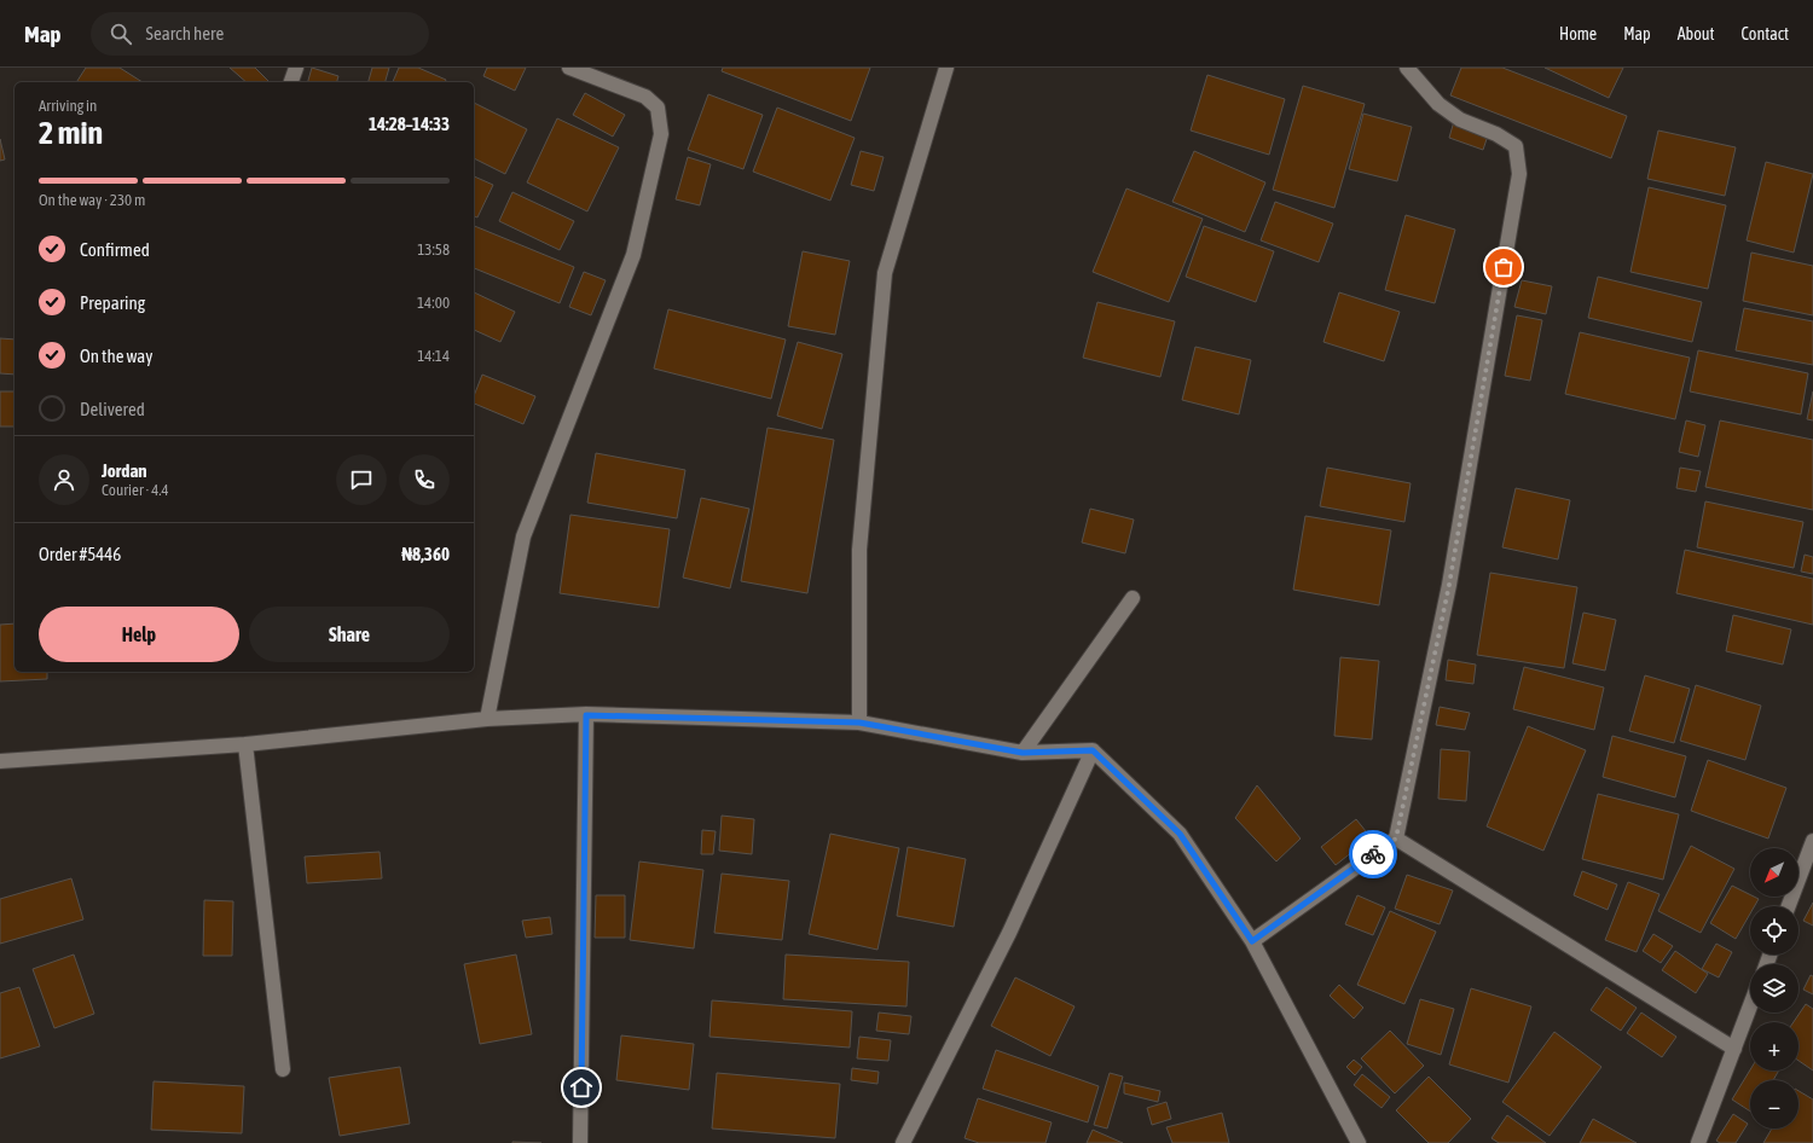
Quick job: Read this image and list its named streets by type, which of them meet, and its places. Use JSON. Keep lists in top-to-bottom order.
{
  "north": "bottom left",
  "page": {
    "header": "Map",
    "search": "Search here",
    "nav": [
      "Home",
      "Map",
      "About",
      "Contact"
    ],
    "heading": ["2 min", "Arriving in", "14:28–14:33"],
    "panel": [
      "Jordan",
      "Courier · 4.4",
      "Order #5446",
      "₦8,360"
    ],
    "bar": "On the way · 230 m",
    "list": [
      ["Confirmed", "13:58"],
      ["Preparing", "14:00"],
      ["On the way", "14:14"],
      "Delivered"
    ],
    "buttons": ["Help", "Share"],
    "map_buttons": ["+", "−"]
  }
}
